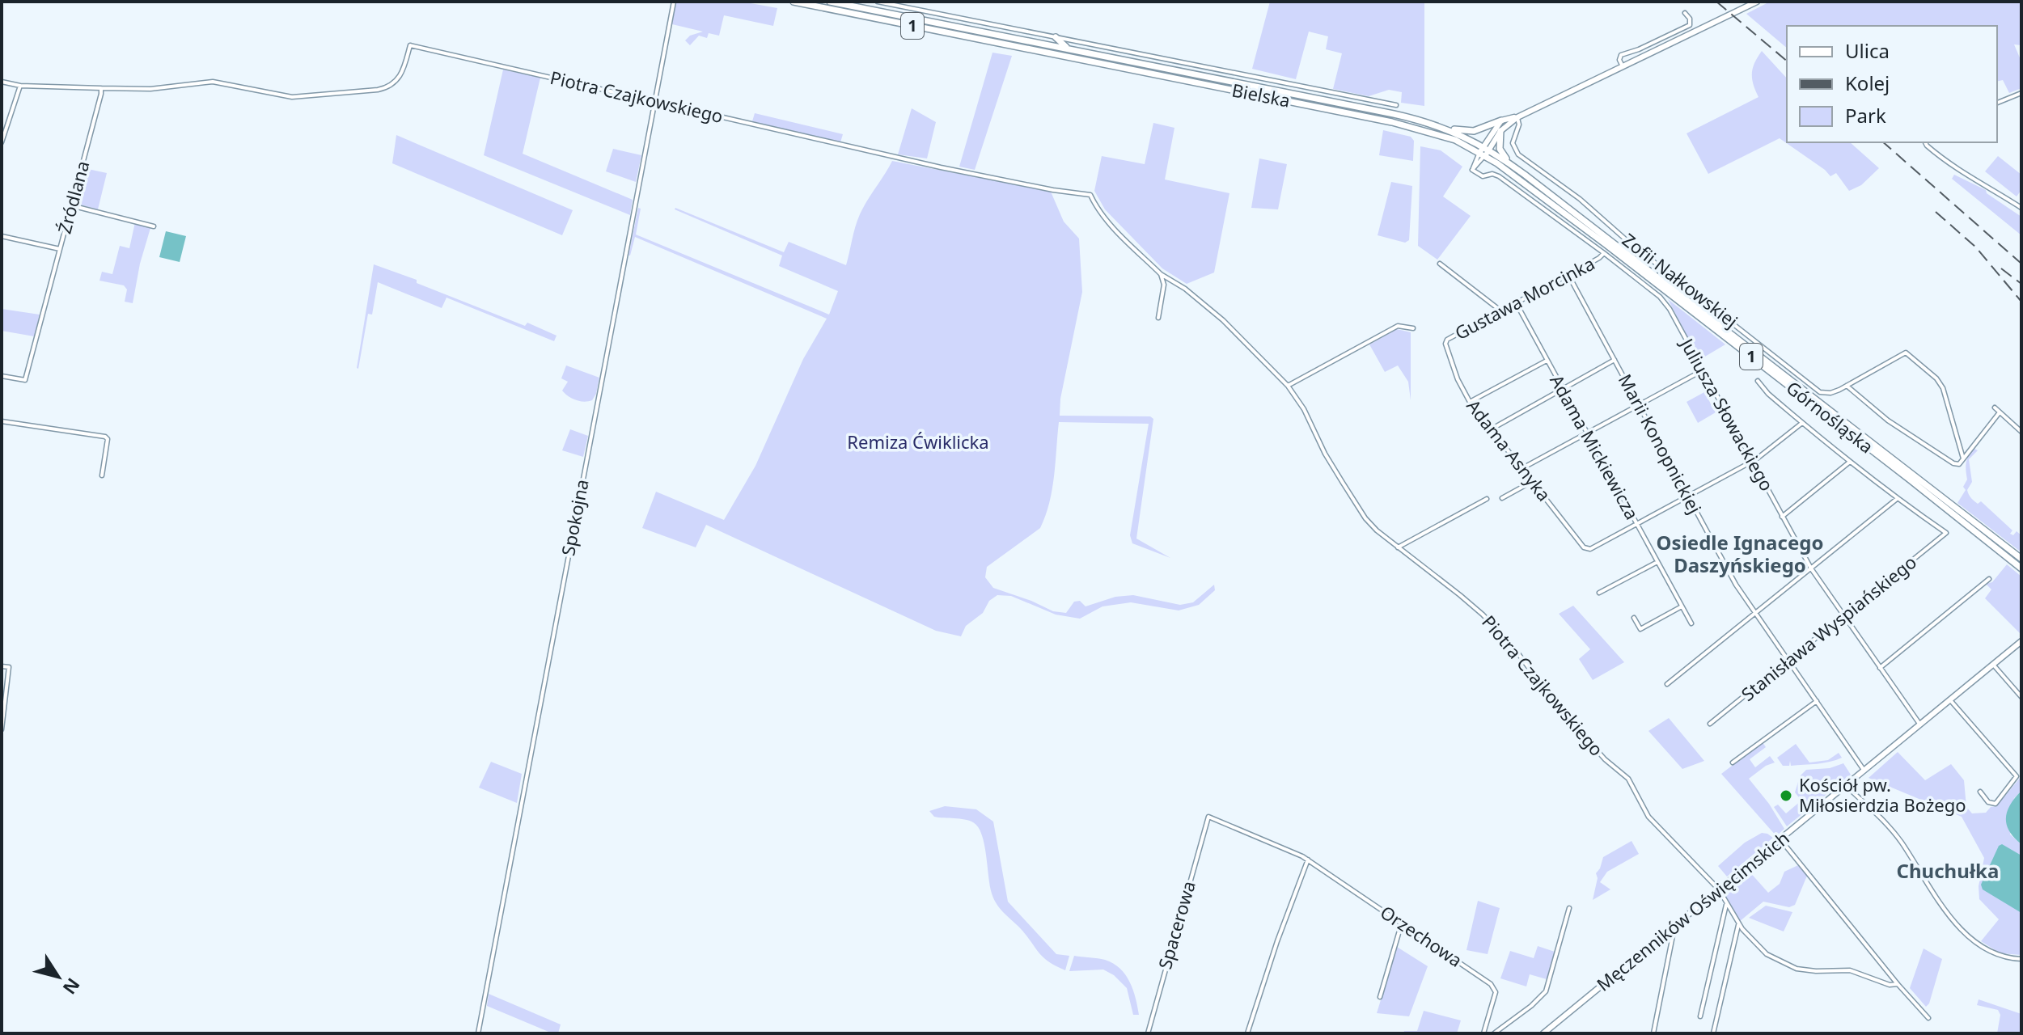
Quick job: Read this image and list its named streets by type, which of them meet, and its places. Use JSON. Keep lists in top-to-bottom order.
{
  "streets": {
    "main road": [
      "1",
      "Bielska",
      "Górnośląska",
      "Męczenników Oświęcimskich"
    ],
    "street": [
      "Piotra Czajkowskiego",
      "Źródlana",
      "Zofii Nałkowskiej",
      "Gustawa Morcinka",
      "Juliusza Słowackiego",
      "Marii Konopnickiej",
      "Adama Mickiewicza",
      "Adama Asnyka",
      "Spokojna",
      "Stanisława Wyspiańskiego",
      "Spacerowa",
      "Orzechowa"
    ]
  },
  "crossings": [
    ["1", "Bielska"],
    ["Bielska", "Juliusza Słowackiego"],
    ["Bielska", "Górnośląska"],
    ["Piotra Czajkowskiego", "Źródlana"],
    ["Piotra Czajkowskiego", "Spokojna"],
    ["Piotra Czajkowskiego", "Męczenników Oświęcimskich"],
    ["Gustawa Morcinka", "Juliusza Słowackiego"],
    ["Gustawa Morcinka", "Marii Konopnickiej"],
    ["Gustawa Morcinka", "Adama Mickiewicza"],
    ["Gustawa Morcinka", "Adama Asnyka"],
    ["Juliusza Słowackiego", "Górnośląska"],
    ["Juliusza Słowackiego", "Stanisława Wyspiańskiego"],
    ["Juliusza Słowackiego", "Męczenników Oświęcimskich"],
    ["Marii Konopnickiej", "Stanisława Wyspiańskiego"],
    ["Marii Konopnickiej", "Męczenników Oświęcimskich"],
    ["Adama Mickiewicza", "Adama Asnyka"],
    ["Spacerowa", "Orzechowa"]
  ],
  "districts": ["Osiedle Ignacego Daszyńskiego", "Chuchułka"],
  "parks": ["Remiza Ćwiklicka"],
  "places": ["Kościół pw. Miłosierdzia Bożego"],
  "legend": ["Ulica", "Kolej", "Park"],
  "north": "bottom right"
}
